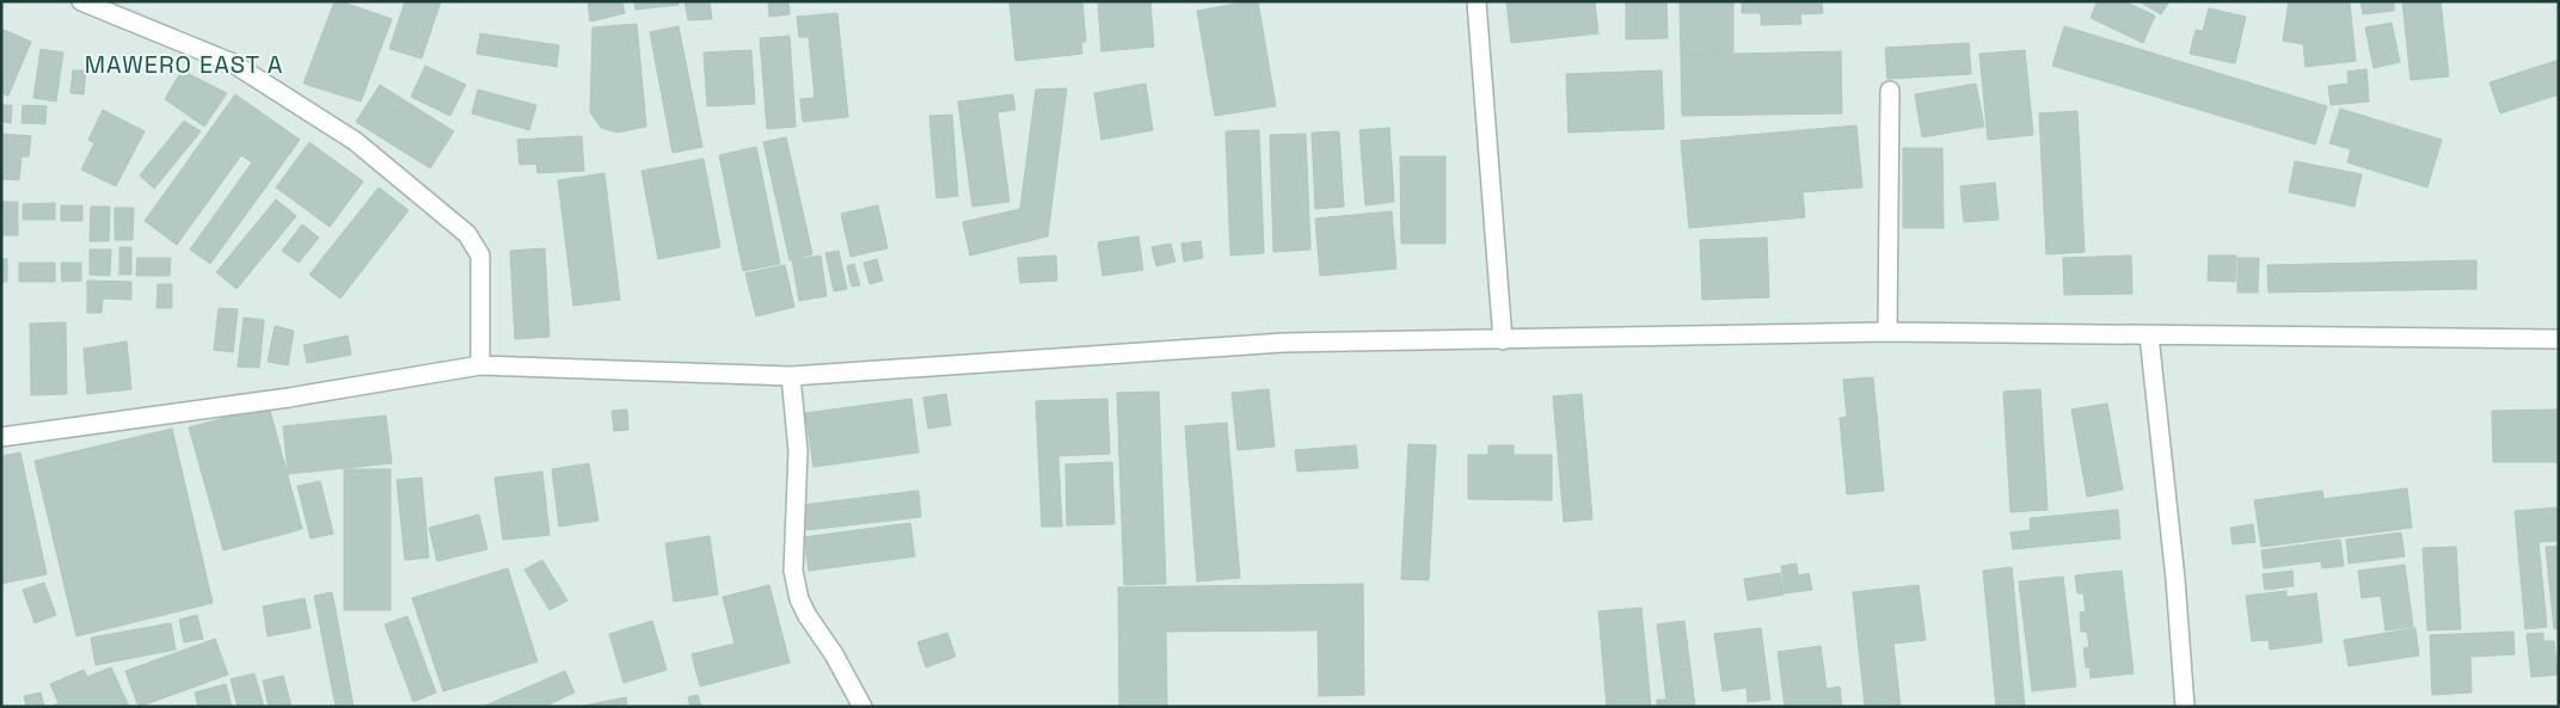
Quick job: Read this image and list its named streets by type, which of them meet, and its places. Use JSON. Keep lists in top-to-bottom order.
{
  "districts": ["MAWERO EAST A"]
}
